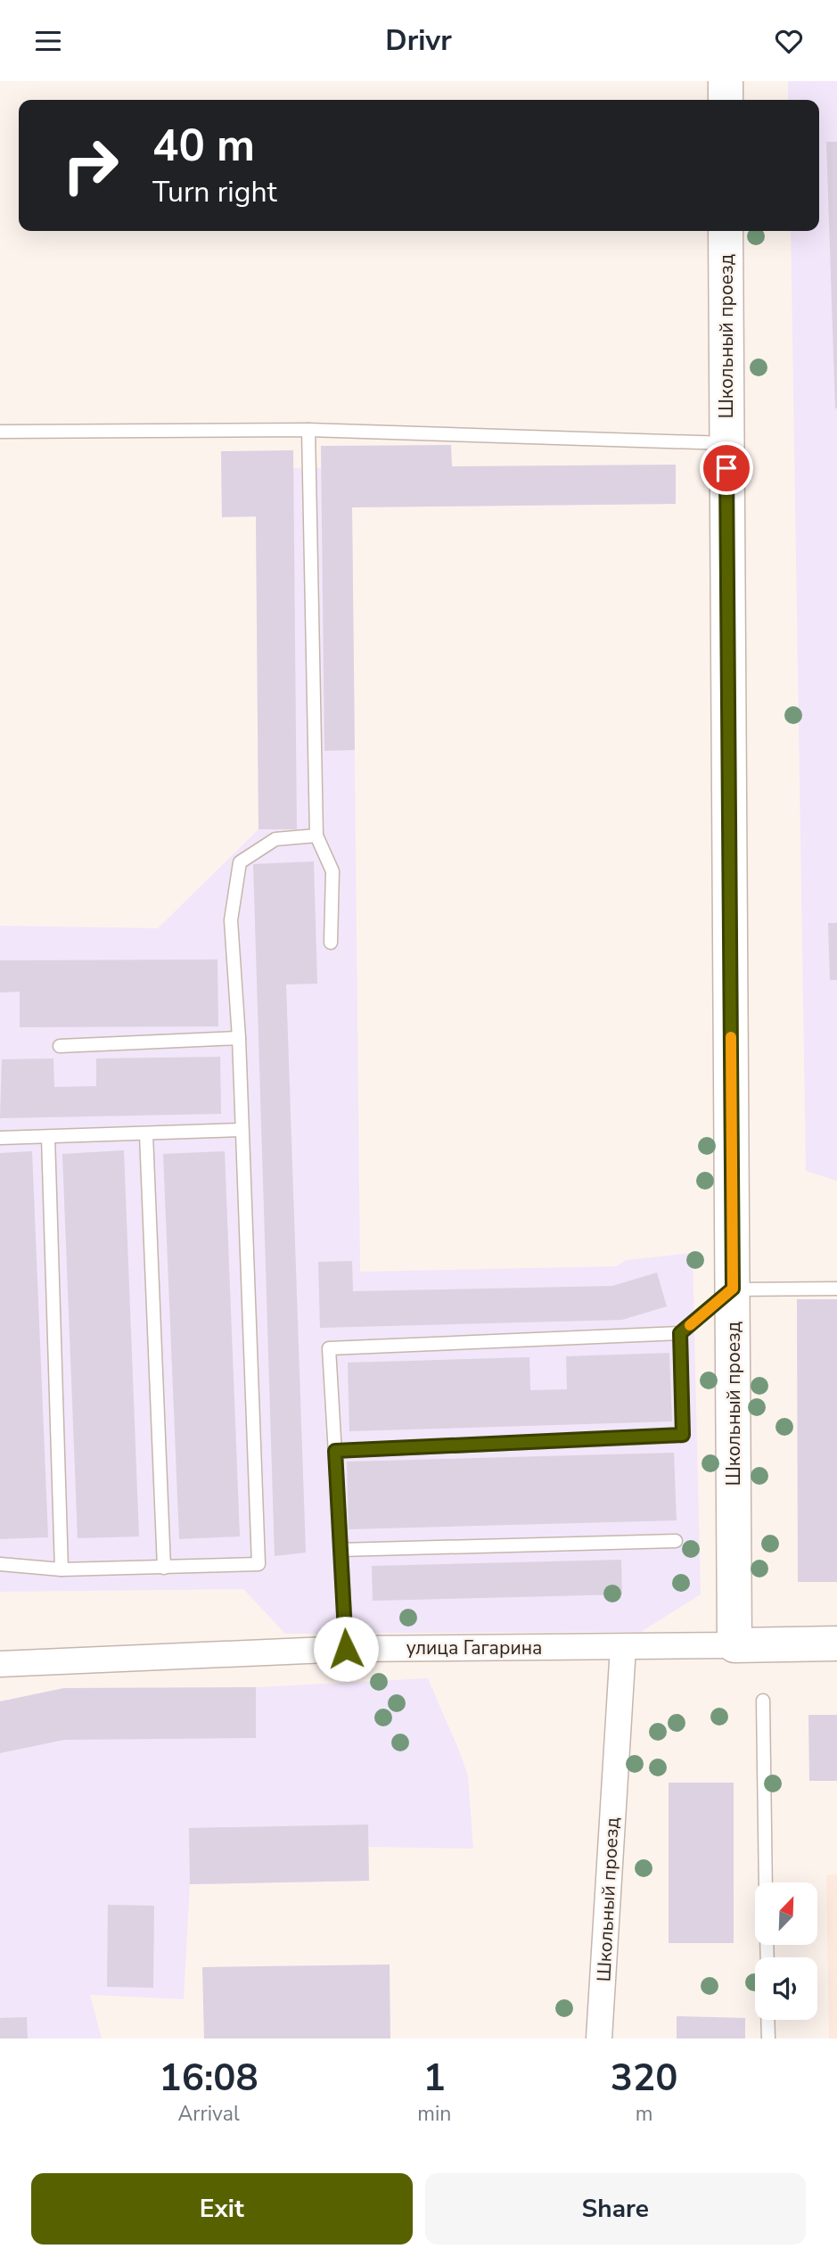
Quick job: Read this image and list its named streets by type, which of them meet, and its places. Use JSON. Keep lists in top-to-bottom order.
{
  "streets": {
    "street": ["Школьный проезд", "улица Гагарина"]
  },
  "crossings": [
    ["Школьный проезд", "улица Гагарина"]
  ],
  "north": "top right",
  "page": {
    "header": "Drivr",
    "turn": ["40 m", "Turn right"],
    "eta": [
      "16:08",
      "Arrival",
      "1",
      "min",
      "320",
      "m"
    ],
    "buttons": ["Exit", "Share"]
  }
}
